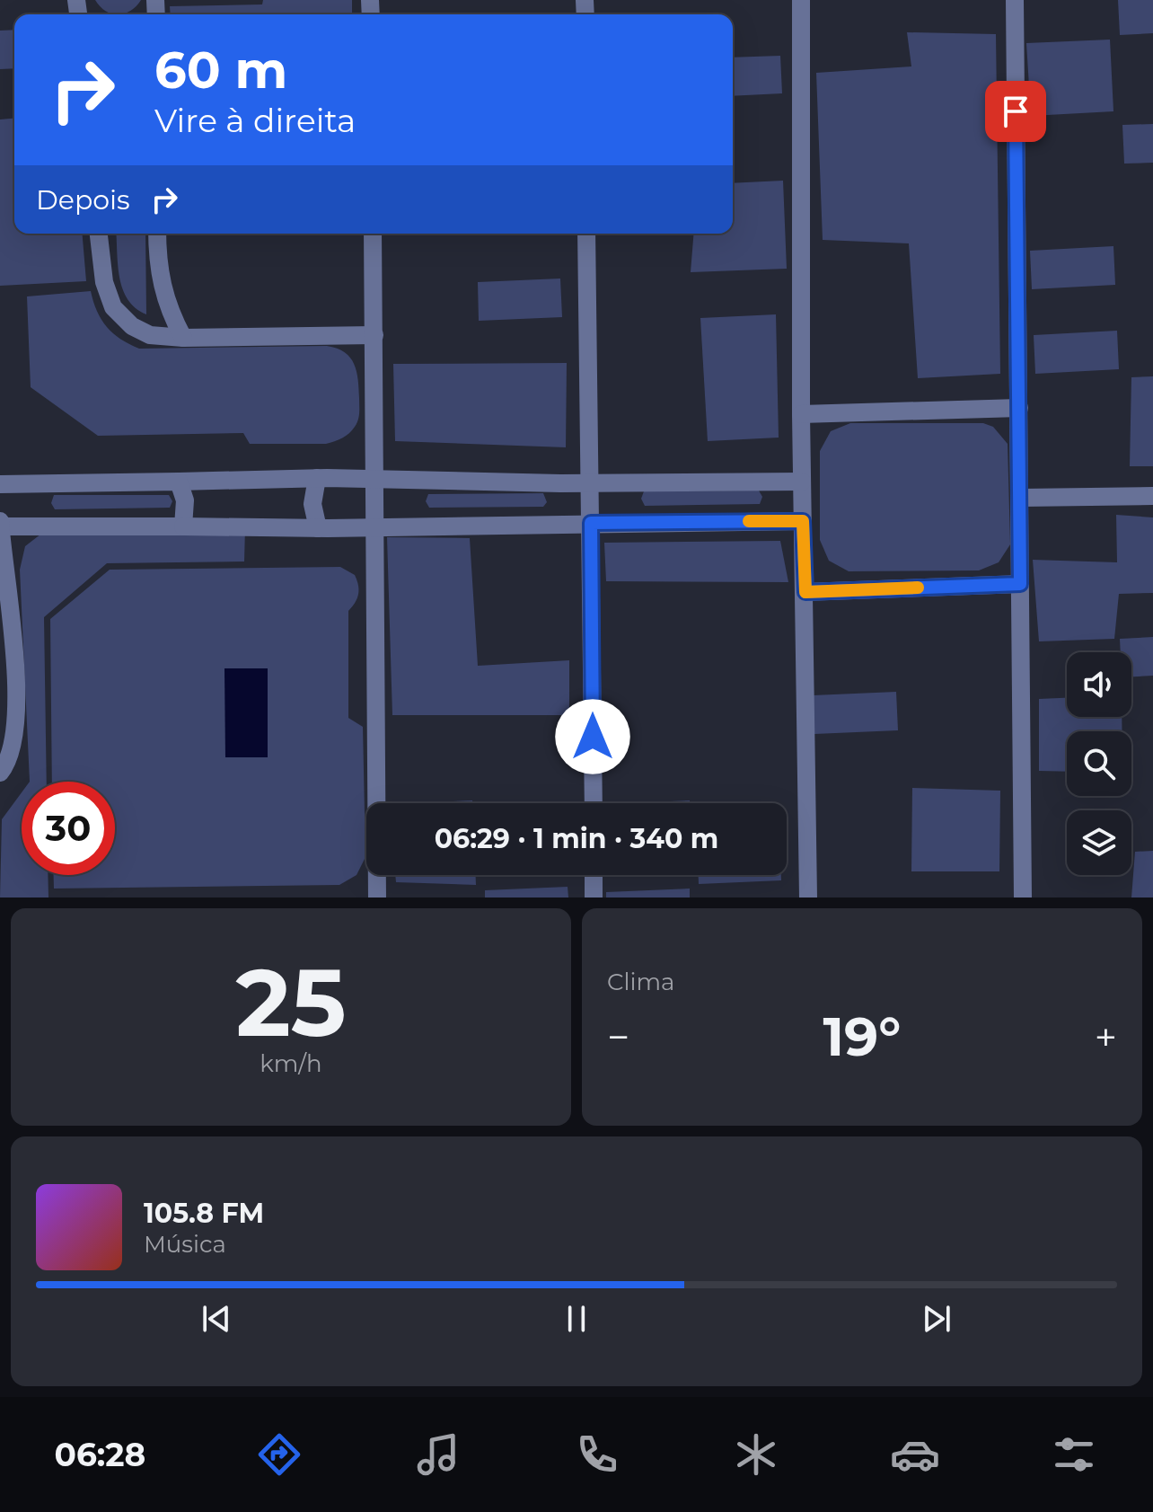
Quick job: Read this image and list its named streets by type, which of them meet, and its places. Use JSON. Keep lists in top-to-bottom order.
{
  "page": {
    "turn": ["60 m", "Vire à direita"],
    "then": "Depois",
    "limit": "30",
    "trip": "06:29 · 1 min · 340 m",
    "tile": [
      ["25", "km/h"],
      "Clima"
    ],
    "heat": ["−", "19°", "+"],
    "song": ["105.8 FM", "Música"],
    "tabs": "06:28"
  }
}
